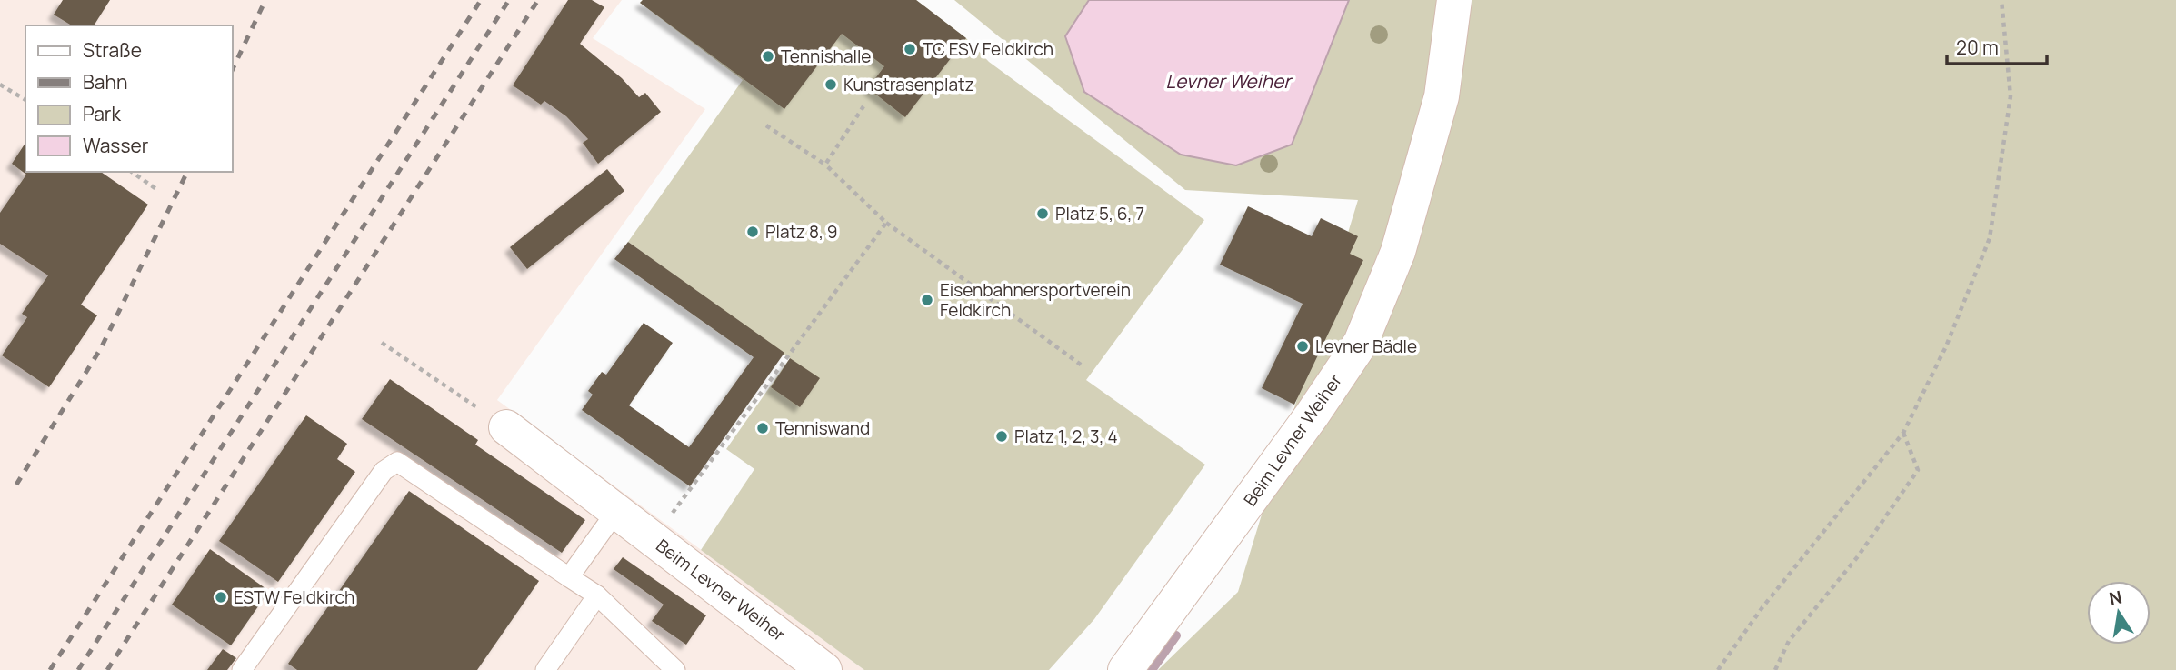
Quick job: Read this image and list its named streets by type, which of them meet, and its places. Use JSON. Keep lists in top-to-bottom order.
{
  "streets": {
    "street": ["Beim Levner Weiher"]
  },
  "water": ["Levner Weiher"],
  "places": [
    "TC ESV Feldkirch",
    "Tennishalle",
    "Kunstrasenplatz",
    "Platz 5, 6, 7",
    "Platz 8, 9",
    "Eisenbahnersportverein Feldkirch",
    "Levner Bädle",
    "Tenniswand",
    "Platz 1, 2, 3, 4",
    "ESTW Feldkirch"
  ],
  "legend": [
    "Straße",
    "Bahn",
    "Park",
    "Wasser"
  ],
  "scale_bar": "20 m",
  "north": "top"
}
